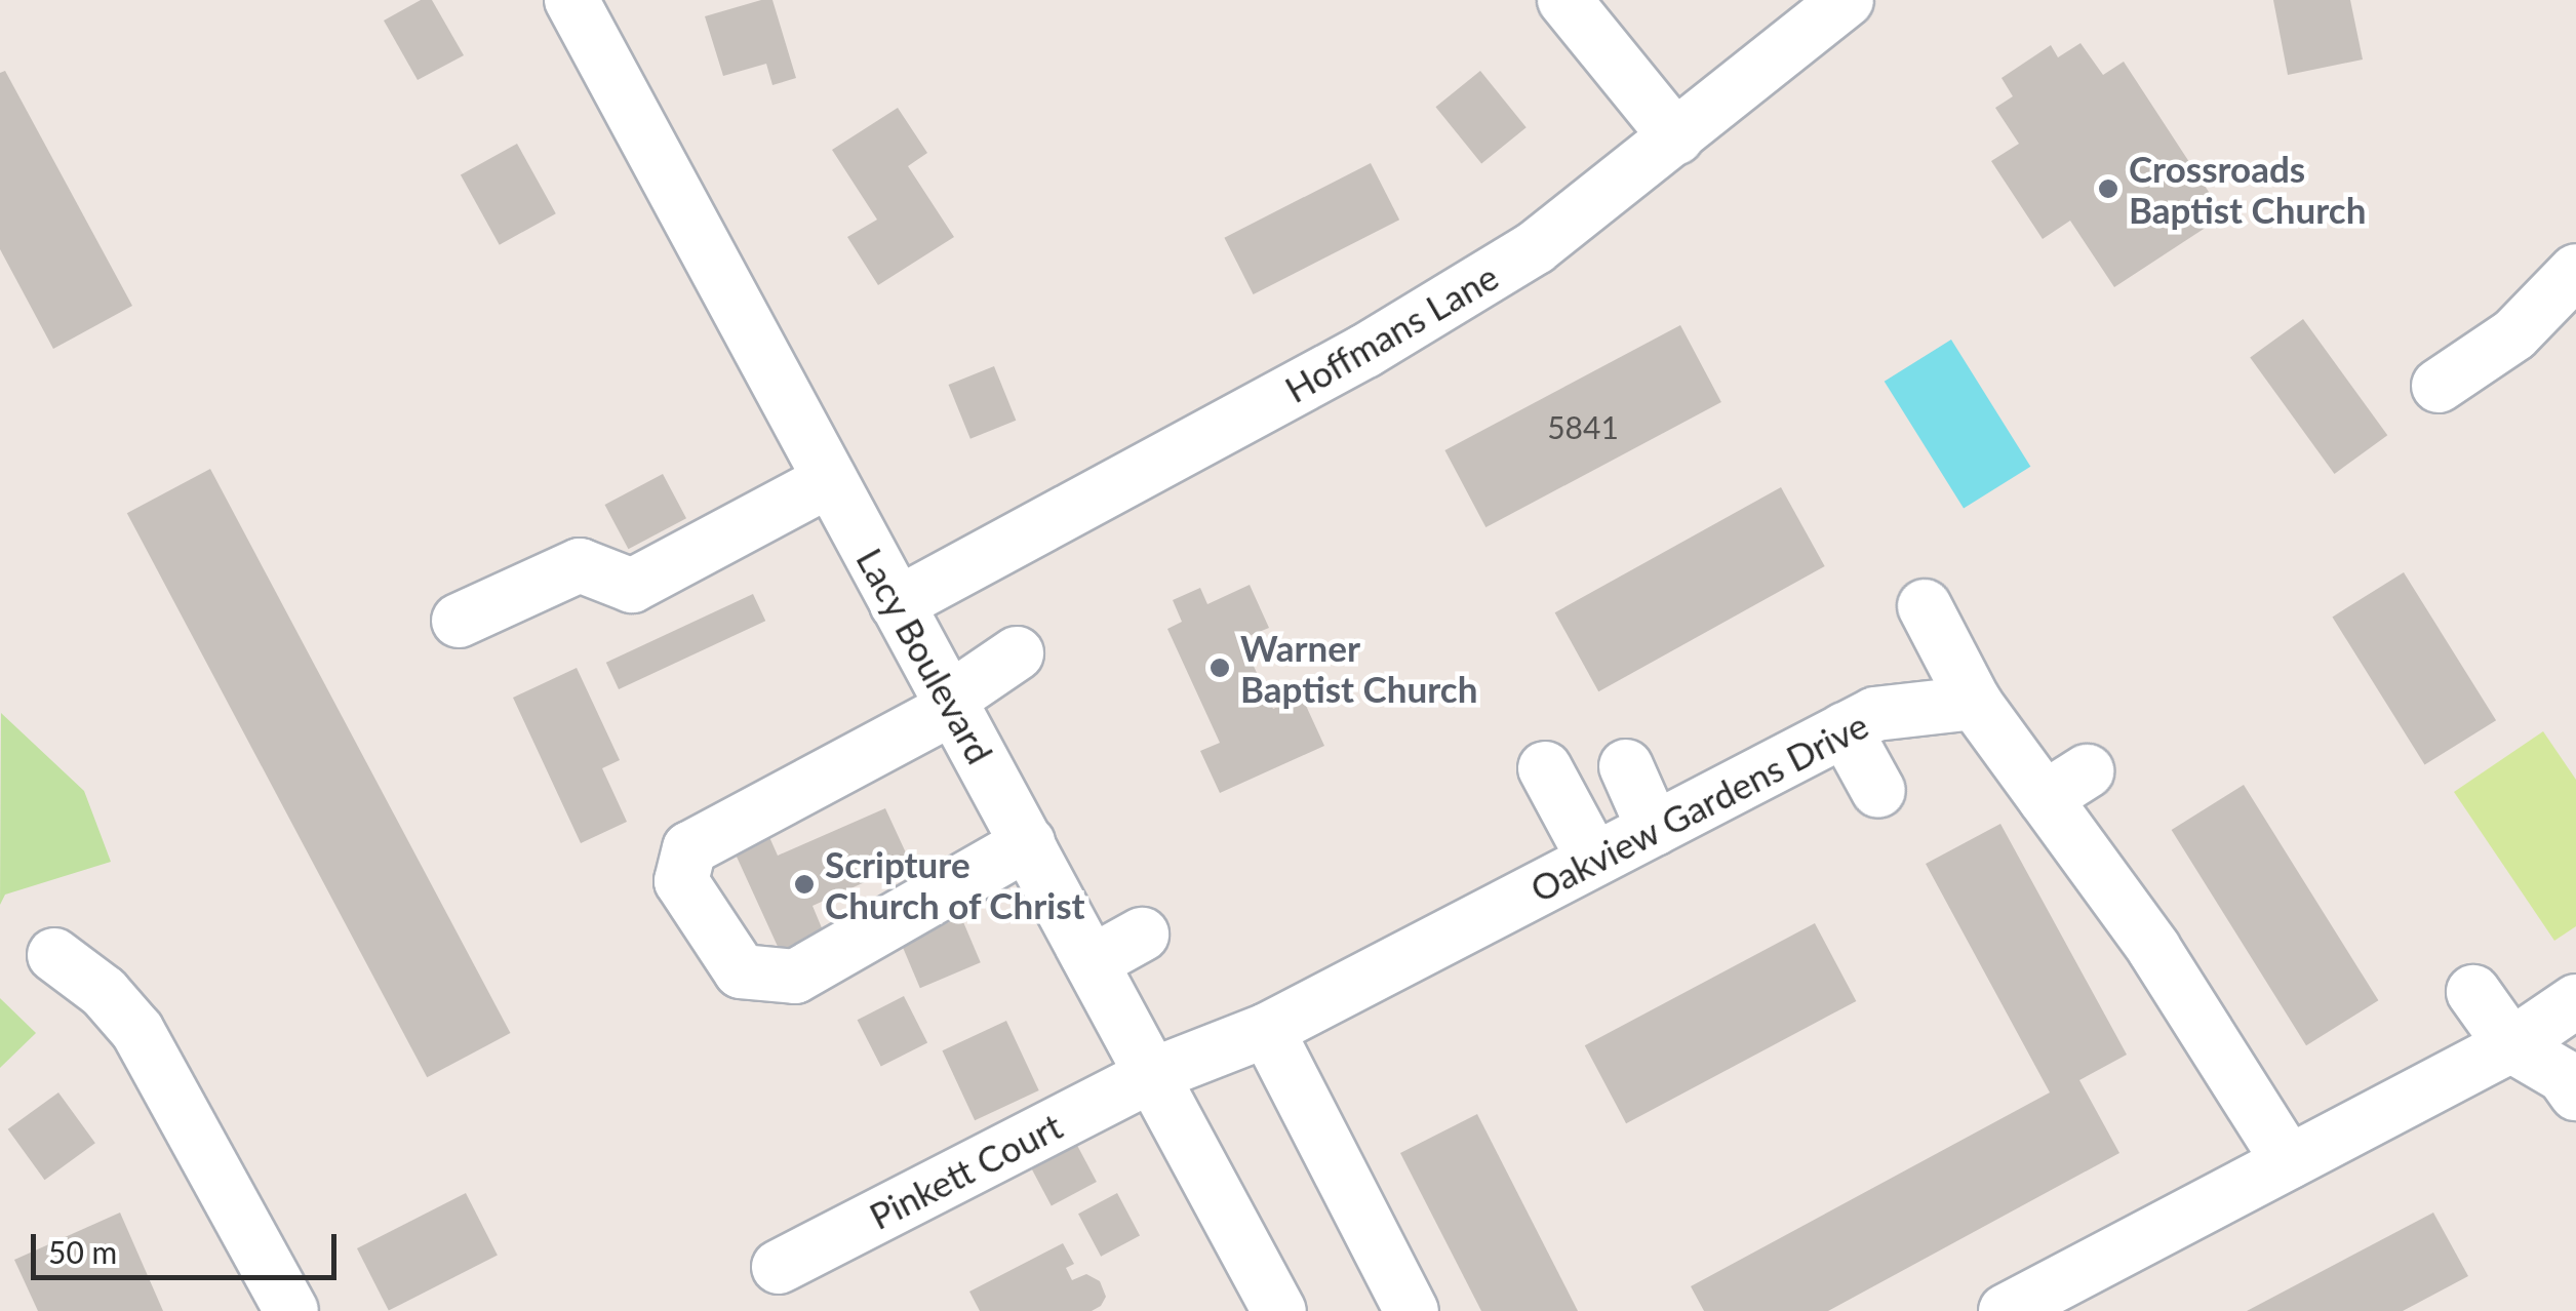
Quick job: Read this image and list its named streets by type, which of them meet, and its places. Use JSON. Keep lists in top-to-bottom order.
{
  "streets": {
    "street": [
      "Hoffmans Lane",
      "Lacy Boulevard",
      "Oakview Gardens Drive",
      "Pinkett Court"
    ]
  },
  "crossings": [
    ["Hoffmans Lane", "Lacy Boulevard"],
    ["Lacy Boulevard", "Oakview Gardens Drive"],
    ["Lacy Boulevard", "Pinkett Court"],
    ["Oakview Gardens Drive", "Pinkett Court"]
  ],
  "places": ["Crossroads Baptist Church", "Warner Baptist Church", "Scripture Church of Christ"],
  "house_numbers": ["5841"],
  "scale_bar": "50 m"
}
